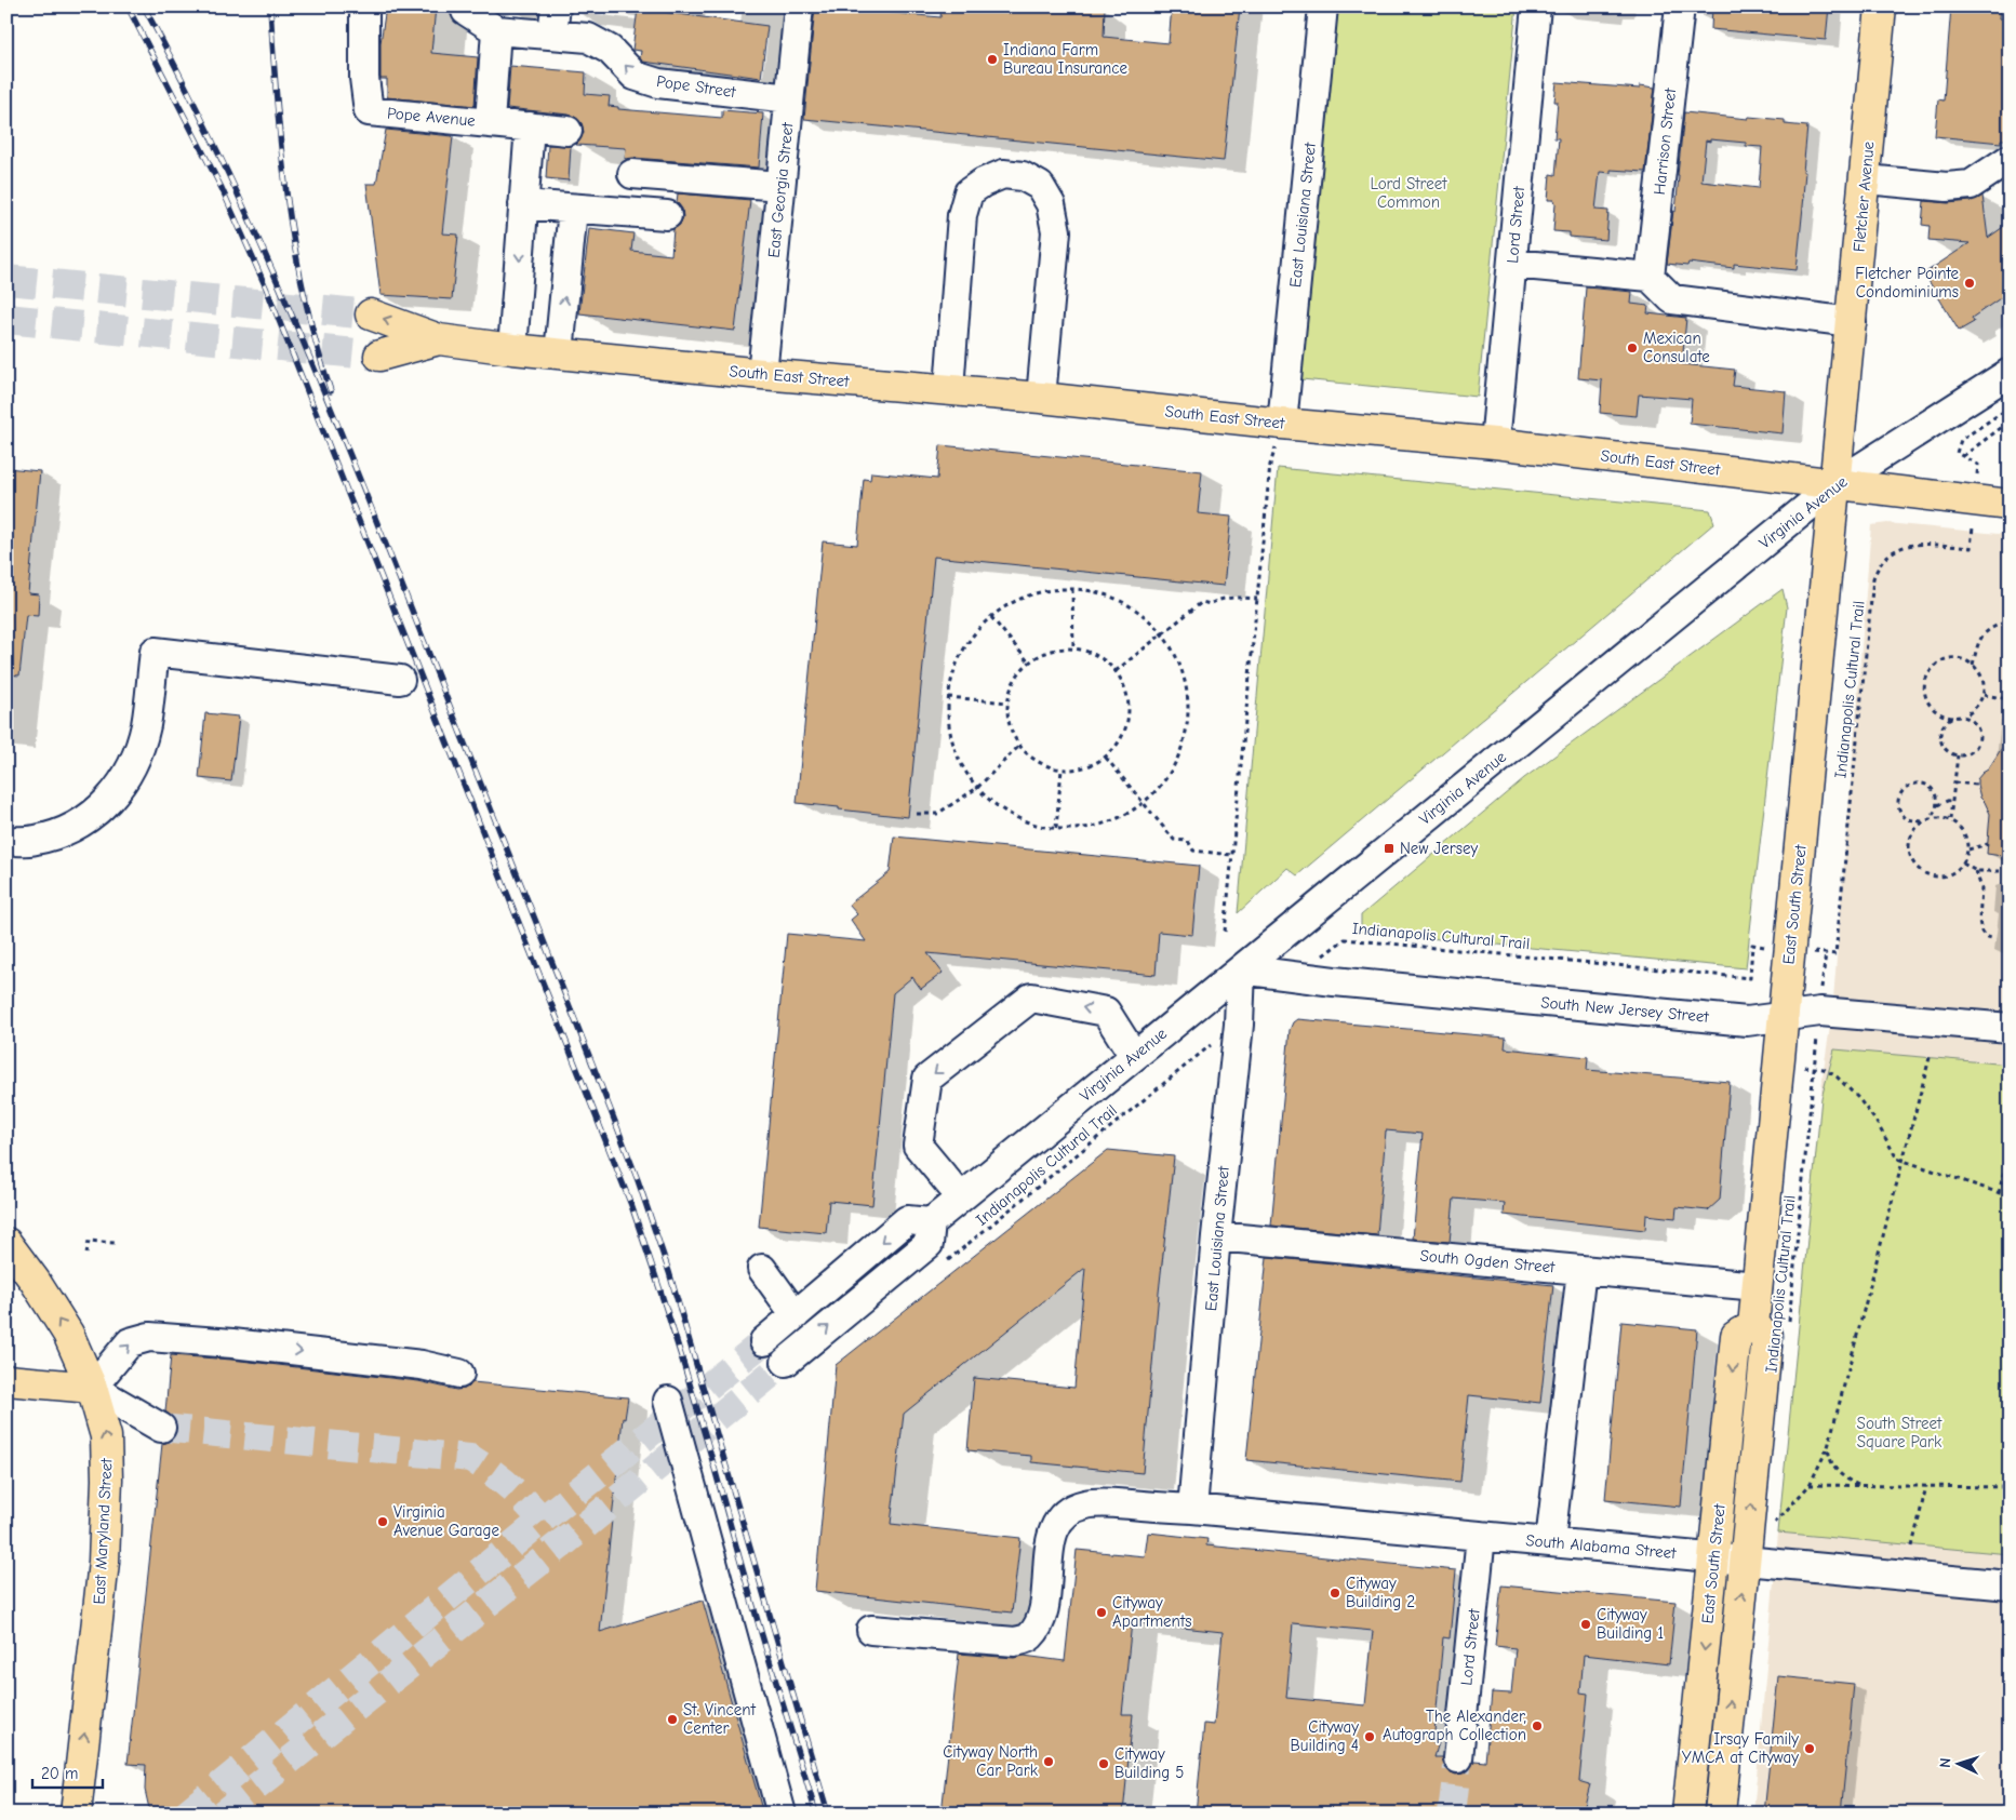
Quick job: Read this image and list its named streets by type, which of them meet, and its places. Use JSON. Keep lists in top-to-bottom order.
{
  "streets": {
    "main road": [
      "Fletcher Avenue",
      "South East Street",
      "East South Street",
      "East Maryland Street"
    ],
    "street": [
      "Pope Street",
      "Pope Avenue",
      "Harrison Street",
      "East Georgia Street",
      "East Louisiana Street",
      "Lord Street",
      "Virginia Avenue",
      "South New Jersey Street",
      "South Ogden Street",
      "South Alabama Street"
    ],
    "path": ["Indianapolis Cultural Trail"]
  },
  "crossings": [
    ["Pope Street", "East Georgia Street"],
    ["East Georgia Street", "South East Street"],
    ["Fletcher Avenue", "South East Street"],
    ["Fletcher Avenue", "Virginia Avenue"],
    ["Fletcher Avenue", "East South Street"],
    ["East Louisiana Street", "South East Street"],
    ["East Louisiana Street", "Virginia Avenue"],
    ["East Louisiana Street", "Indianapolis Cultural Trail"],
    ["East Louisiana Street", "South New Jersey Street"],
    ["East Louisiana Street", "South Ogden Street"],
    ["East Louisiana Street", "South Alabama Street"],
    ["Lord Street", "South East Street"],
    ["Lord Street", "South Alabama Street"],
    ["South East Street", "Virginia Avenue"],
    ["South East Street", "Indianapolis Cultural Trail"],
    ["South East Street", "East South Street"],
    ["Virginia Avenue", "East South Street"],
    ["Virginia Avenue", "South New Jersey Street"],
    ["Indianapolis Cultural Trail", "East South Street"],
    ["Indianapolis Cultural Trail", "South New Jersey Street"],
    ["East South Street", "South New Jersey Street"],
    ["East South Street", "South Ogden Street"],
    ["East South Street", "South Alabama Street"]
  ],
  "one_way": ["East Maryland Street"],
  "parks": ["Lord Street Common", "South Street Square Park"],
  "places": {
    "other": [
      "Indiana Farm Bureau Insurance",
      "Fletcher Pointe Condominiums",
      "Mexican Consulate",
      "Virginia Avenue Garage",
      "Cityway Building 2",
      "Cityway Apartments",
      "Cityway Building 1",
      "St. Vincent Center",
      "The Alexander, Autograph Collection",
      "Cityway Building 4",
      "Irsay Family YMCA at Cityway",
      "Cityway North Car Park",
      "Cityway Building 5"
    ],
    "transit": ["New Jersey"]
  },
  "scale_bar": "20 m",
  "north": "left"
}
